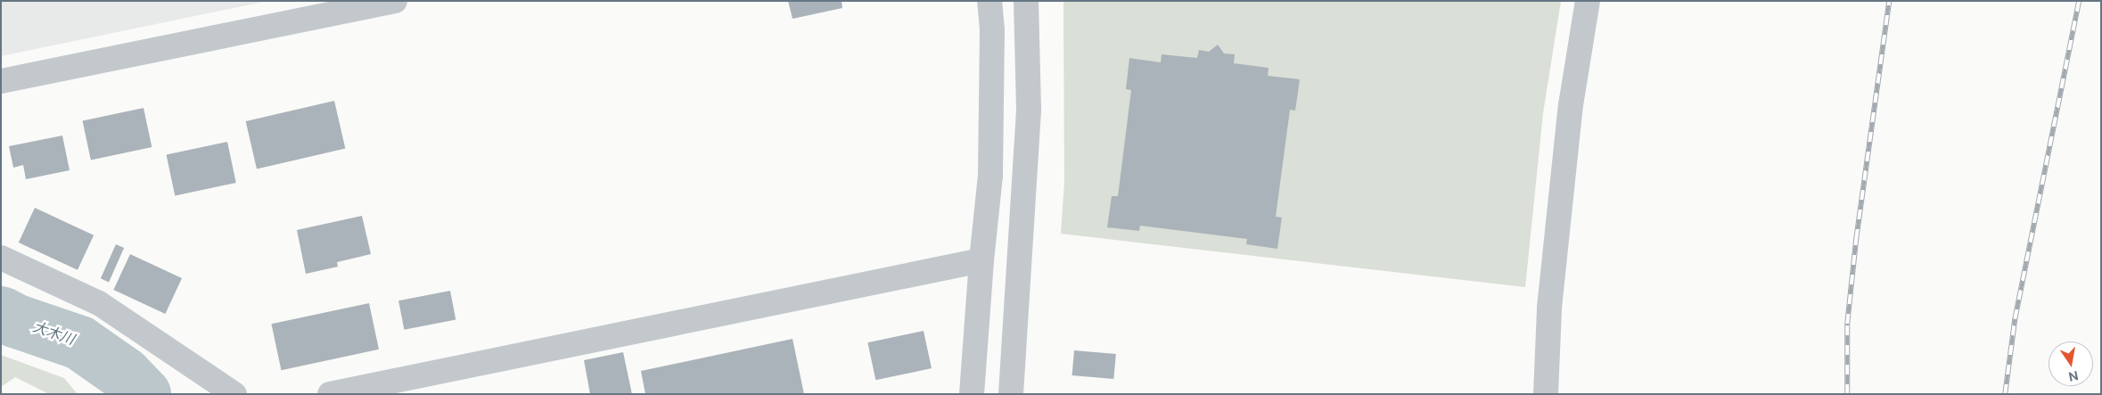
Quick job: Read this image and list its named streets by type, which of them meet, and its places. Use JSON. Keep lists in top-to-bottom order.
{
  "water": ["大木川"],
  "north": "bottom"
}
